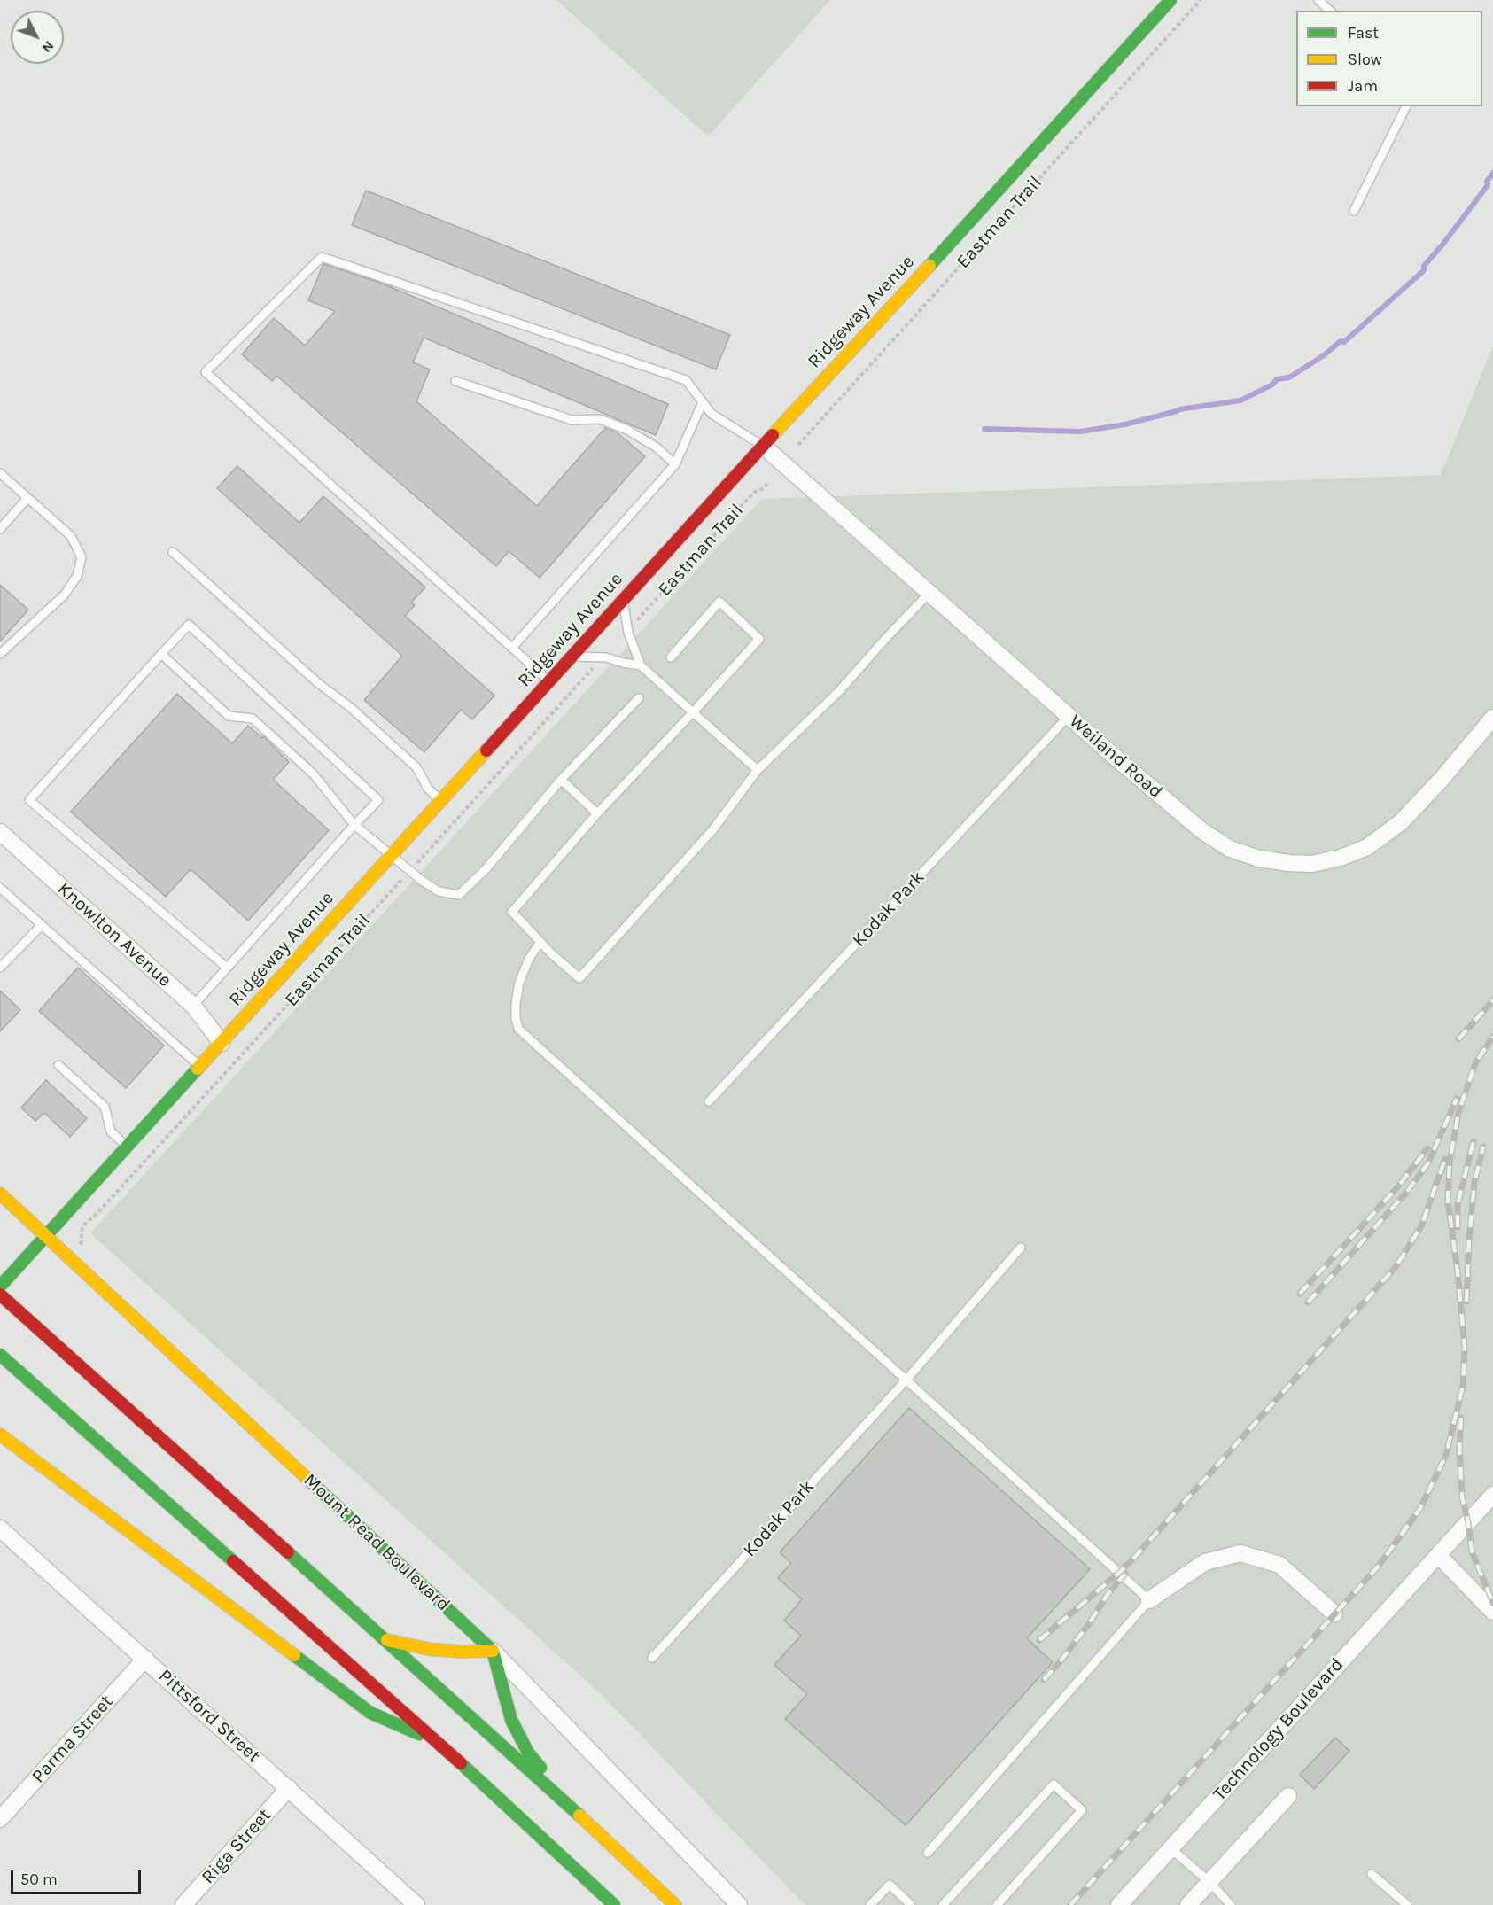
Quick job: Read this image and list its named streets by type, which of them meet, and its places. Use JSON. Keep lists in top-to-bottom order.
{
  "streets": {
    "main road": ["Ridgeway Avenue", "Mount Read Boulevard"],
    "street": [
      "Weiland Road",
      "Knowlton Avenue",
      "Pittsford Street",
      "Technology Boulevard",
      "Parma Street",
      "Riga Street"
    ],
    "lane": ["Kodak Park"],
    "path": ["Eastman Trail"]
  },
  "crossings": [
    ["Eastman Trail", "Mount Read Boulevard"],
    ["Ridgeway Avenue", "Weiland Road"],
    ["Ridgeway Avenue", "Knowlton Avenue"],
    ["Ridgeway Avenue", "Mount Read Boulevard"],
    ["Weiland Road", "Kodak Park"],
    ["Pittsford Street", "Parma Street"],
    ["Pittsford Street", "Riga Street"]
  ],
  "legend": ["Fast", "Slow", "Jam"],
  "scale_bar": "50 m",
  "north": "bottom right"
}
